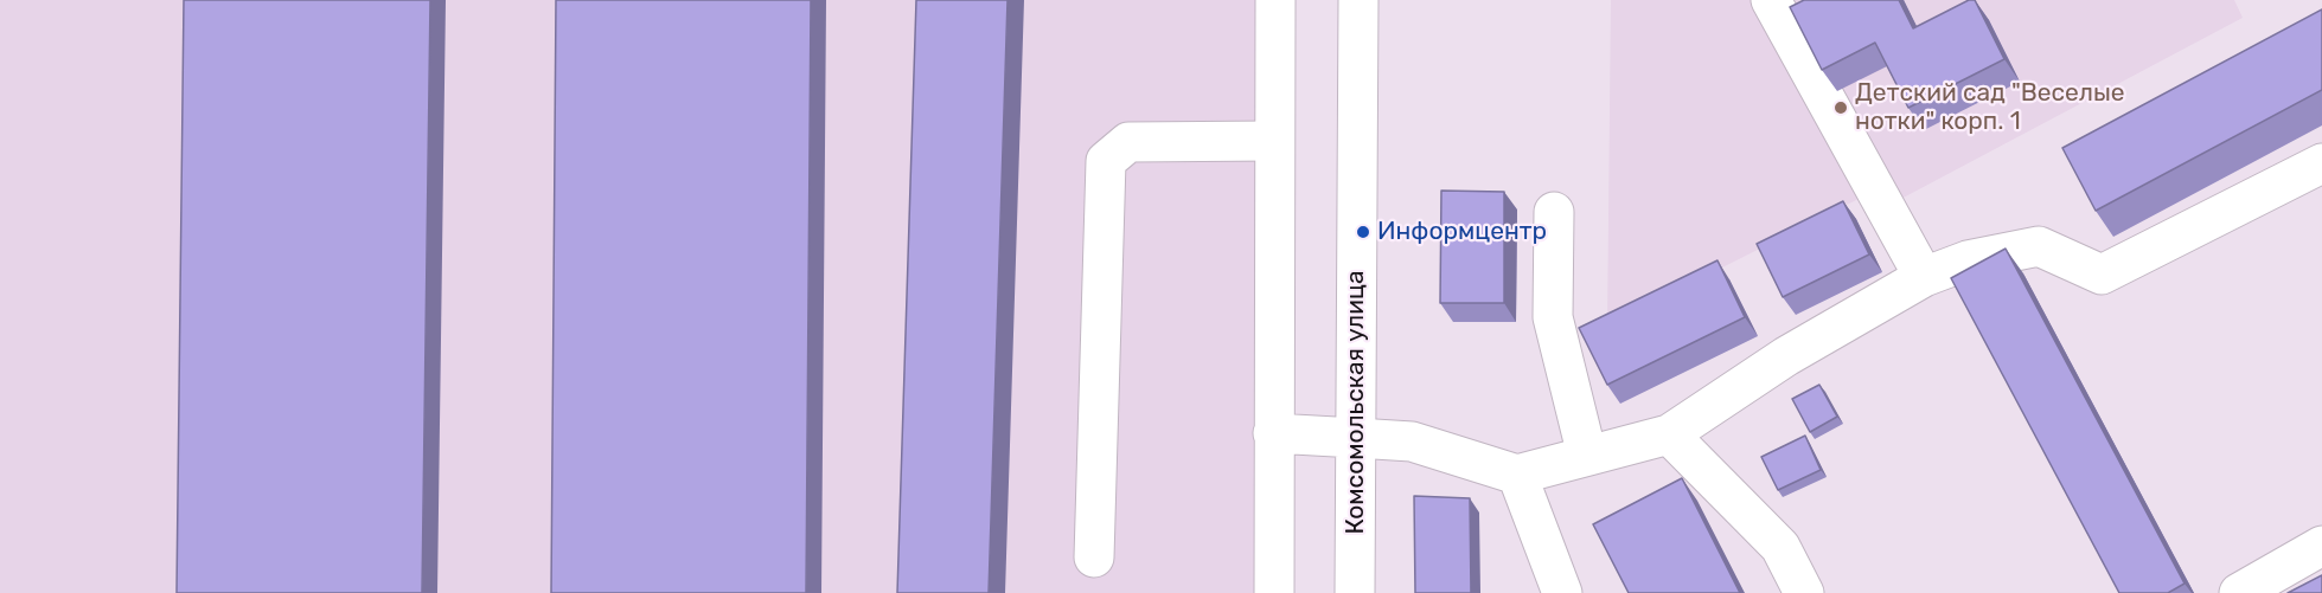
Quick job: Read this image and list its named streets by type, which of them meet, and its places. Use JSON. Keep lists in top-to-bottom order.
{
  "streets": {
    "main road": ["Комсомольская улица"]
  },
  "places": ["Детский сад \"Веселые нотки\" корп. 1", "Информцентр"]
}
